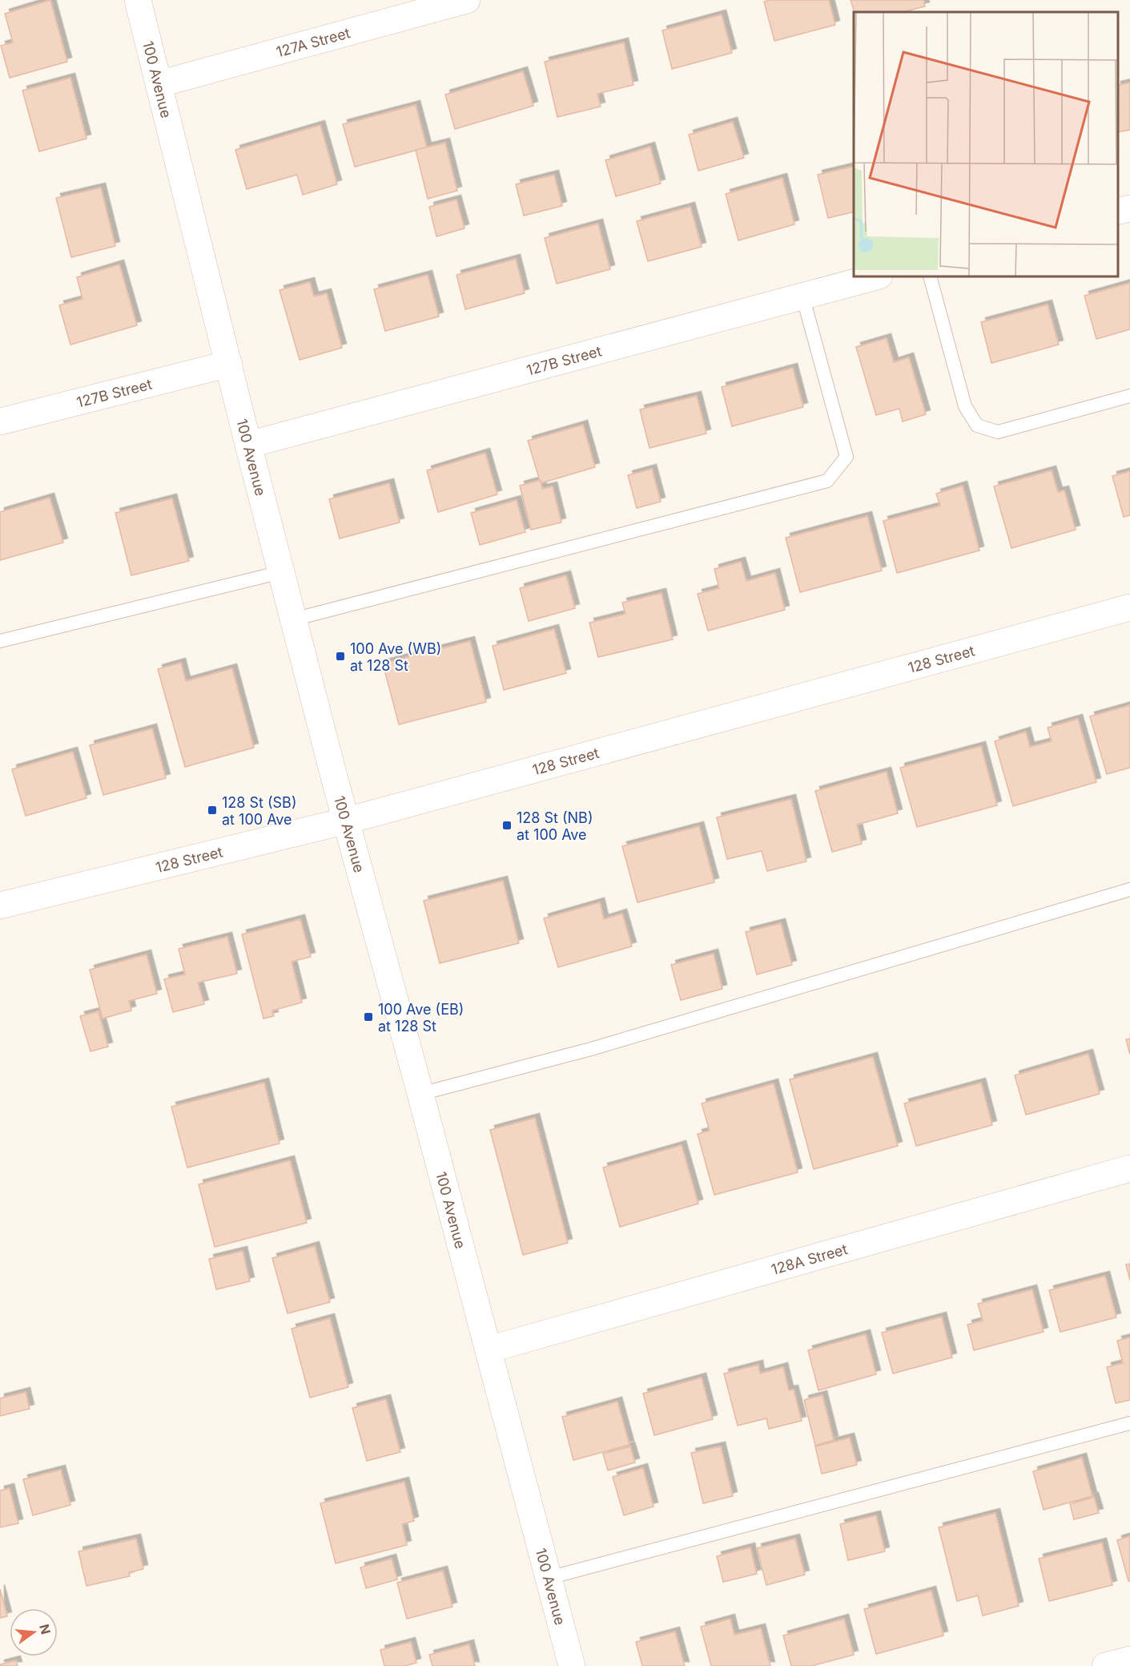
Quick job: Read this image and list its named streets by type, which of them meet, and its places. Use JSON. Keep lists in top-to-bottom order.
{
  "streets": {
    "street": [
      "127A Street",
      "100 Avenue",
      "127B Street",
      "128 Street",
      "128A Street"
    ]
  },
  "crossings": [
    ["127A Street", "100 Avenue"],
    ["100 Avenue", "127B Street"],
    ["100 Avenue", "128 Street"],
    ["100 Avenue", "128A Street"]
  ],
  "places": {
    "transit": [
      "100 Ave (WB) at 128 St",
      "128 St (SB) at 100 Ave",
      "128 St (NB) at 100 Ave",
      "100 Ave (EB) at 128 St"
    ]
  },
  "north": "right"
}
